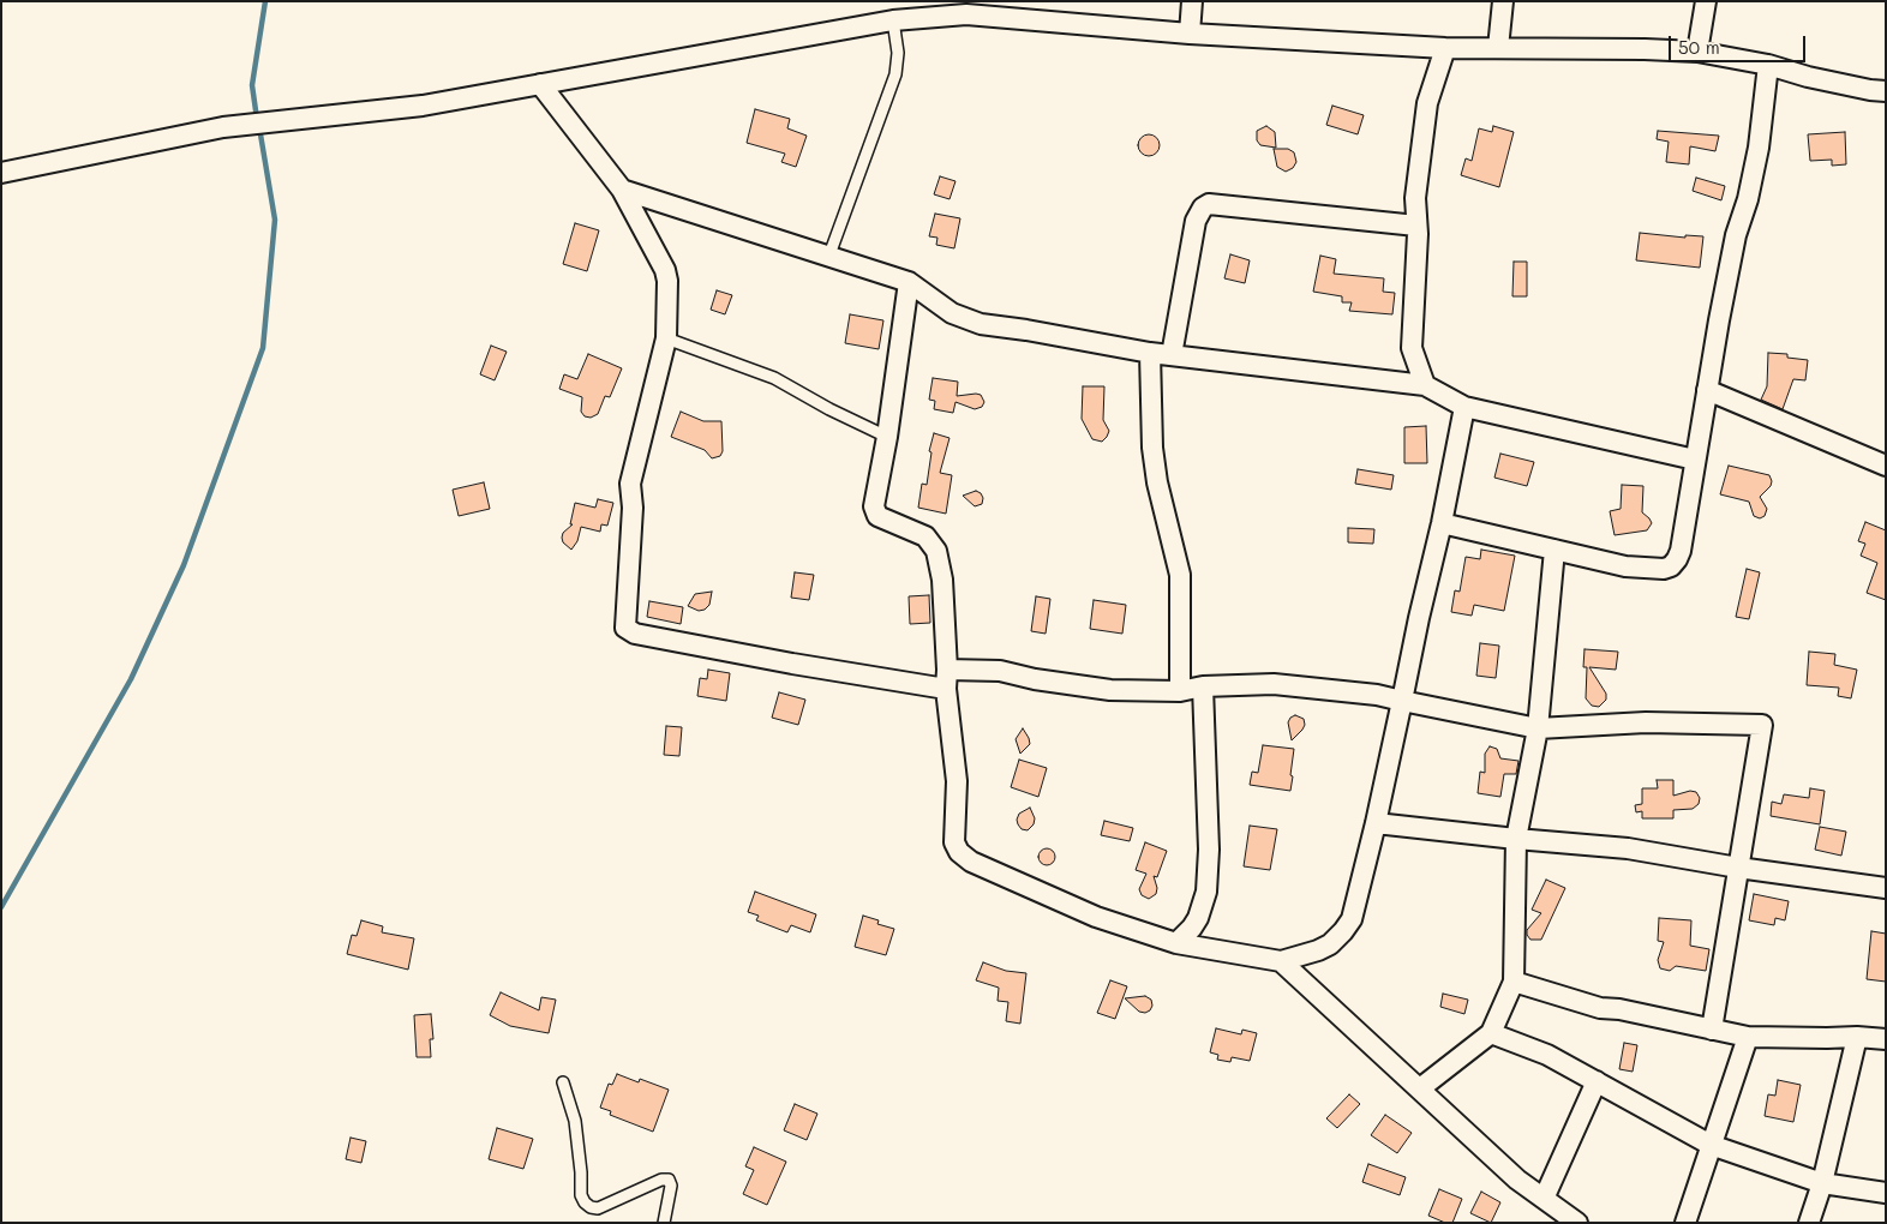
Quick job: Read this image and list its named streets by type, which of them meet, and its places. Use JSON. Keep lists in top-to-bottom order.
{
  "scale_bar": "50 m"
}
